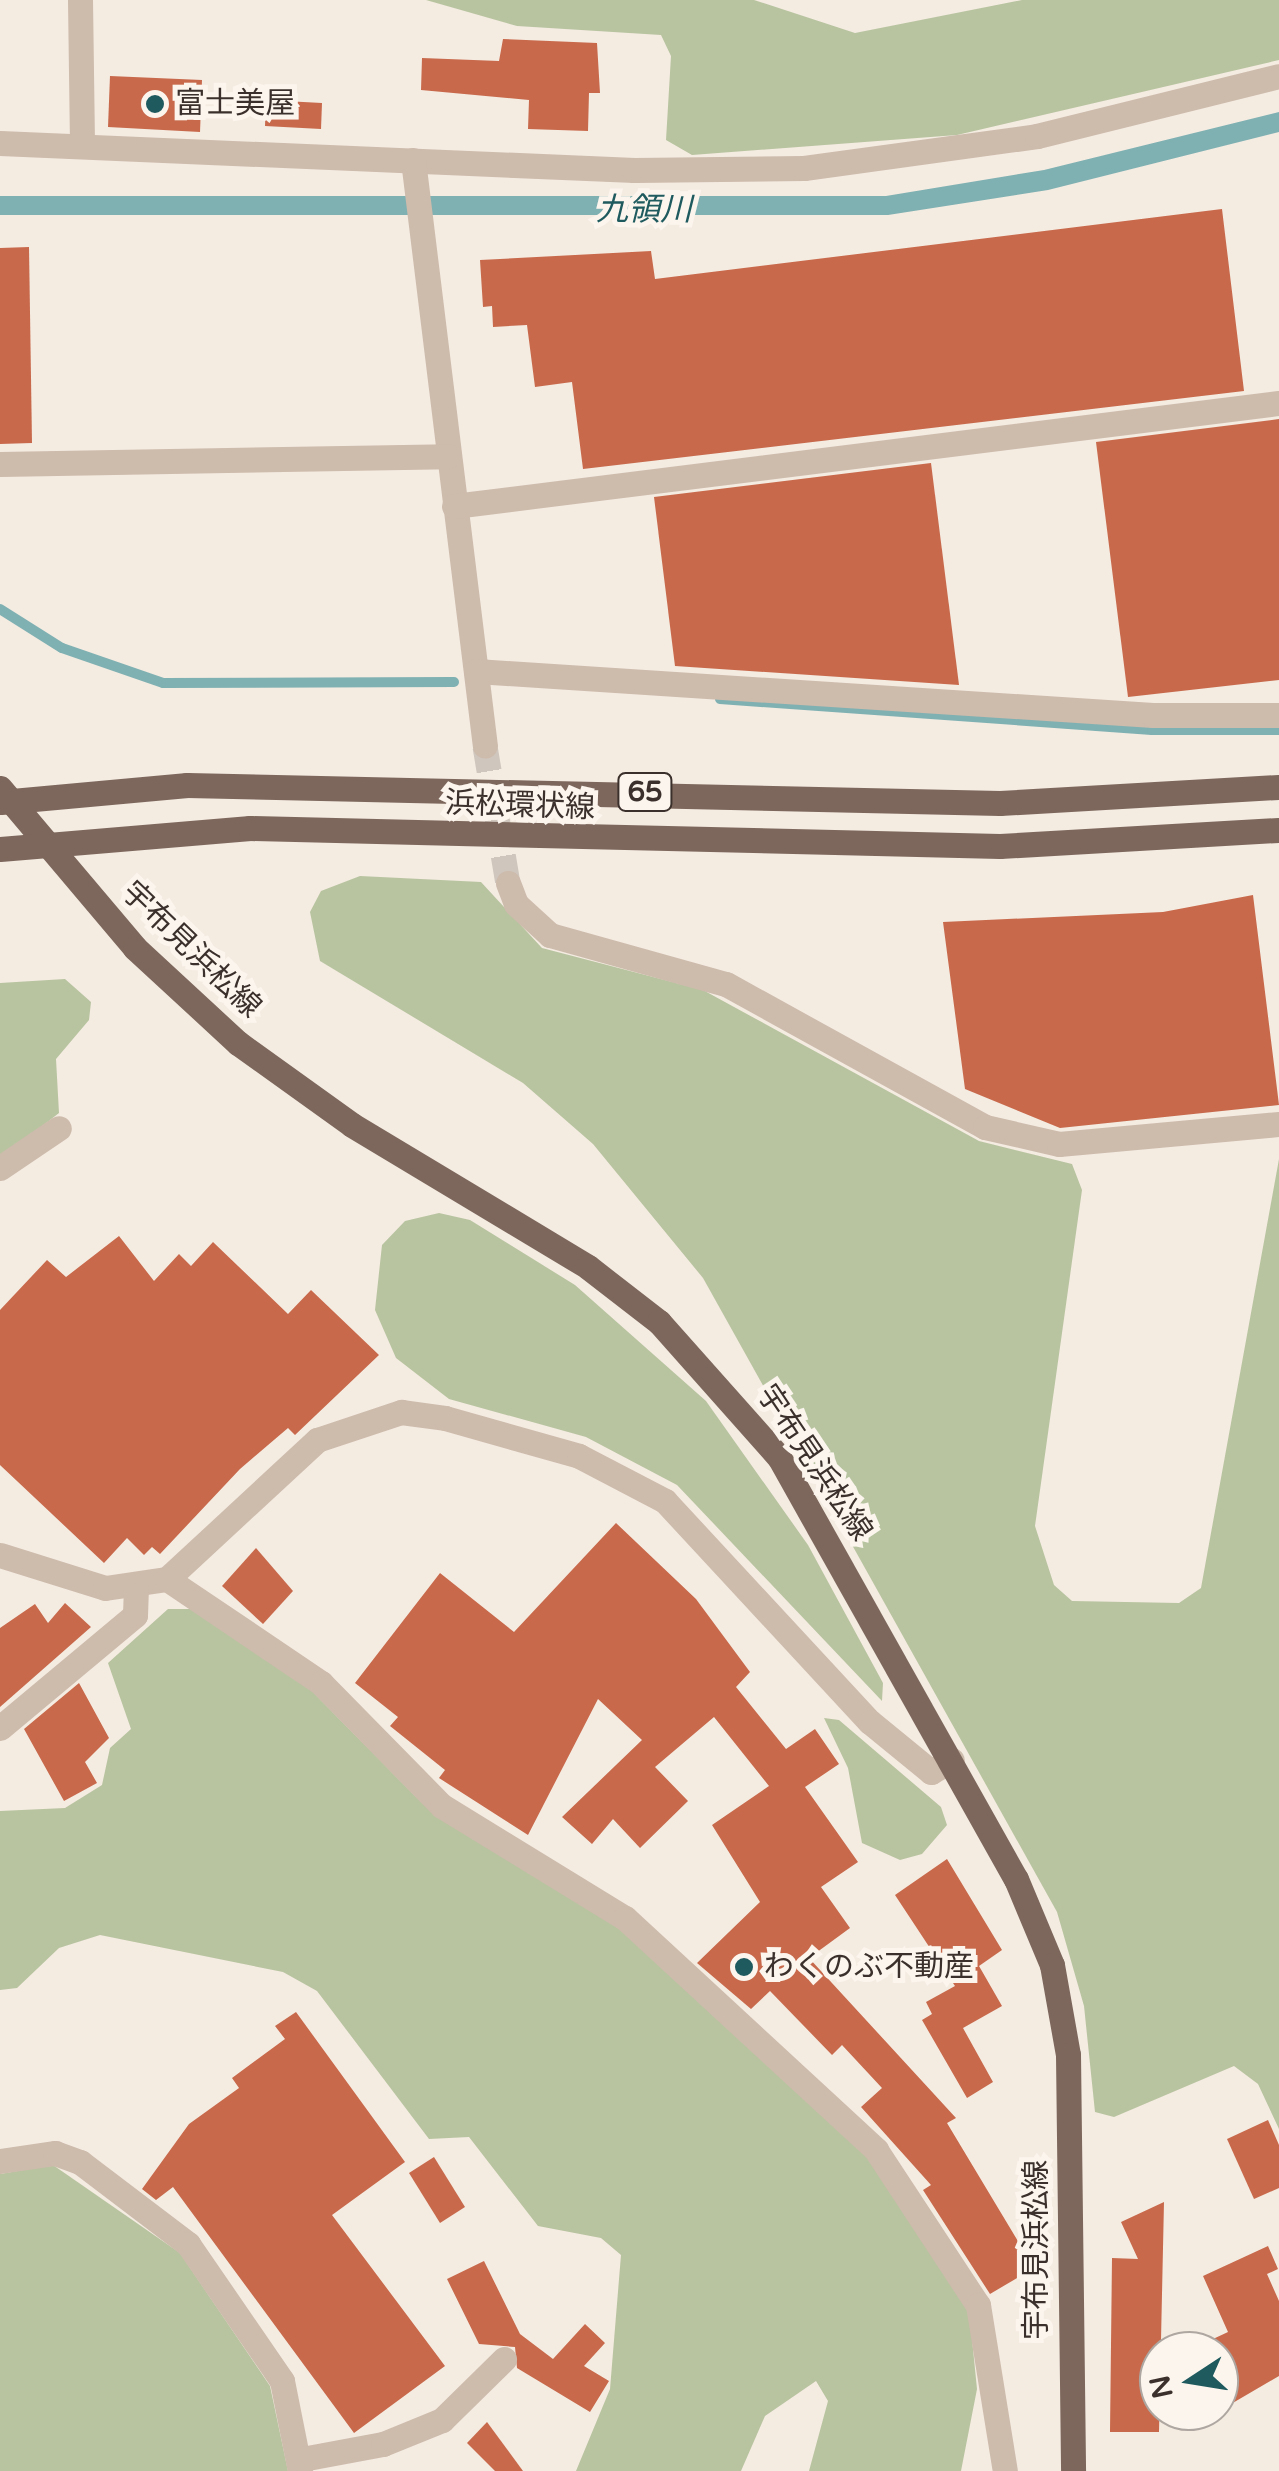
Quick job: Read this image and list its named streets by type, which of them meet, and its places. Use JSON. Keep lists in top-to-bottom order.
{
  "streets": {
    "main road": ["65", "浜松環状線", "宇布見浜松線"]
  },
  "crossings": [
    ["浜松環状線", "宇布見浜松線"]
  ],
  "water": ["九領川"],
  "places": ["富士美屋", "わくのぶ不動産"],
  "north": "left"
}
